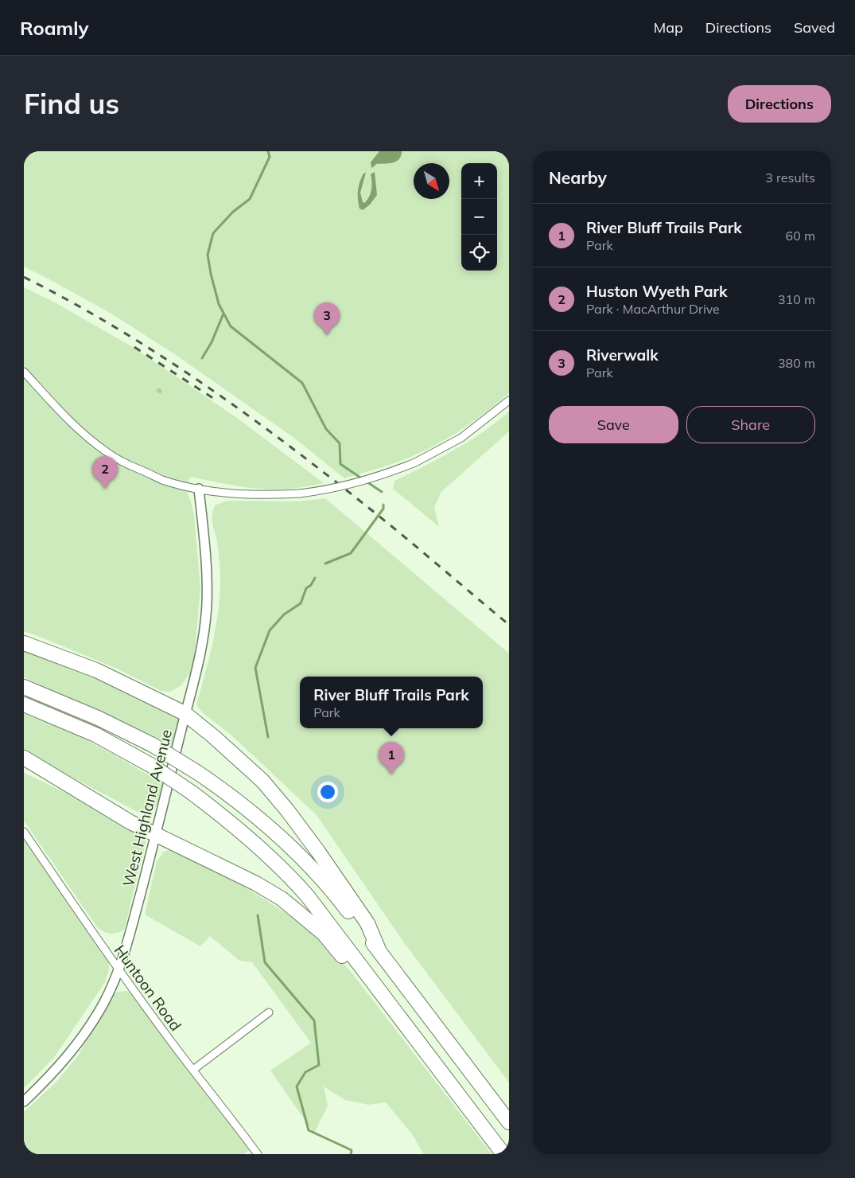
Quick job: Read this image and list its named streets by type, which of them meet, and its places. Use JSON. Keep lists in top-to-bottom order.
{
  "streets": {
    "street": ["West Highland Avenue", "Huntoon Road"]
  },
  "crossings": [
    ["West Highland Avenue", "Huntoon Road"]
  ],
  "north": "bottom right",
  "page": {
    "header": "Roamly",
    "nav": ["Map", "Directions", "Saved"],
    "buttons": [
      "Directions",
      ["Save", "Share"]
    ],
    "title": "Find us",
    "heading": ["Nearby", "3 results"],
    "map_buttons": ["+", "−"],
    "list": [
      {
        "mark": "1",
        "name": "River Bluff Trails Park",
        "note": "Park",
        "value": "60 m"
      },
      {
        "mark": "2",
        "name": "Huston Wyeth Park",
        "note": "Park · MacArthur Drive",
        "value": "310 m"
      },
      {
        "mark": "3",
        "name": "Riverwalk",
        "note": "Park",
        "value": "380 m"
      }
    ],
    "pins": ["3", "2", "1"],
    "popup": ["River Bluff Trails Park", "Park"]
  }
}
